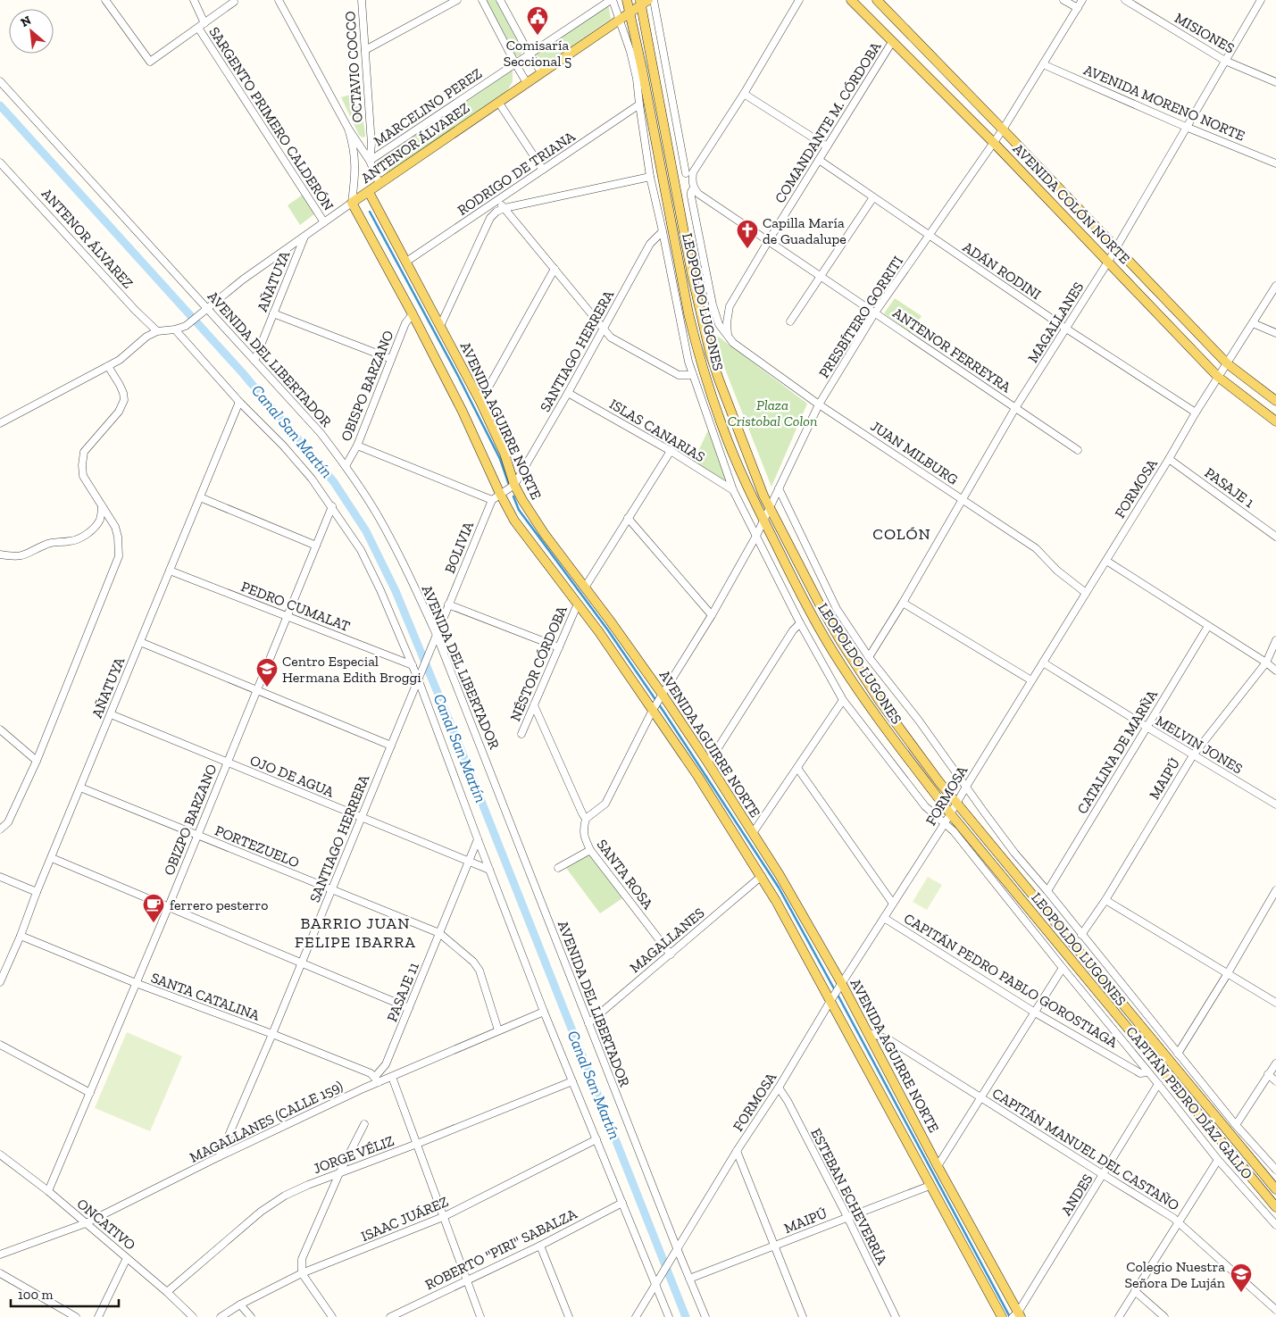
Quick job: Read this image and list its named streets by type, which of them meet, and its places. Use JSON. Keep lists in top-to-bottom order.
{
  "streets": {
    "main road": [
      "ANTENOR ÁLVAREZ",
      "AVENIDA COLÓN NORTE",
      "LEOPOLDO LUGONES",
      "AVENIDA AGUIRRE NORTE"
    ],
    "street": [
      "MISIONES",
      "OCTAVIO COCCO",
      "AVENIDA MORENO NORTE",
      "MARCELINO PEREZ",
      "SARGENTO PRIMERO CALDERÓN",
      "COMANDANTE M. CÓRDOBA",
      "RODRIGO DE TRIANA",
      "ADÁN RODINI",
      "AÑATUYA",
      "PRESBÍTERO GORRITI",
      "MAGALLANES",
      "ANTENOR FERREYRA",
      "SANTIAGO HERRERA",
      "AVENIDA DEL LIBERTADOR",
      "OBISPO BARZANO",
      "ISLAS CANARIAS",
      "JUAN MILBURG",
      "PASAJE 1",
      "FORMOSA",
      "BOLIVIA",
      "PEDRO CUMALAT",
      "NÉSTOR CÓRDOBA",
      "MELVIN JONES",
      "CATALINA DE MARÑA",
      "OJO DE AGUA",
      "MAIPÚ",
      "OBIZPO BARZANO",
      "PORTEZUELO",
      "SANTA ROSA",
      "CAPITÁN PEDRO PABLO GOROSTIAGA",
      "PASAJE 11",
      "SANTA CATALINA",
      "CAPITÁN PEDRO DÍAZ GALLO",
      "MAGALLANES (CALLE 159)",
      "CAPITÁN MANUEL DEL CASTAÑO",
      "JORGE VÉLIZ",
      "ANDES",
      "ESTEBAN ECHEVERRÍA",
      "ISAAC JUÁREZ",
      "ONCATIVO",
      "ROBERTO \"PIRI\" SABALZA"
    ]
  },
  "crossings": [
    ["MISIONES", "MAGALLANES"],
    ["OCTAVIO COCCO", "MARCELINO PEREZ"],
    ["OCTAVIO COCCO", "ANTENOR ÁLVAREZ"],
    ["AVENIDA MORENO NORTE", "PRESBÍTERO GORRITI"],
    ["AVENIDA MORENO NORTE", "MAGALLANES"],
    ["MARCELINO PEREZ", "CAPITÁN PEDRO DÍAZ GALLO"],
    ["SARGENTO PRIMERO CALDERÓN", "ANTENOR ÁLVAREZ"],
    ["COMANDANTE M. CÓRDOBA", "AVENIDA COLÓN NORTE"],
    ["COMANDANTE M. CÓRDOBA", "ADÁN RODINI"],
    ["COMANDANTE M. CÓRDOBA", "ANTENOR FERREYRA"],
    ["COMANDANTE M. CÓRDOBA", "JUAN MILBURG"],
    ["ANTENOR ÁLVAREZ", "AÑATUYA"],
    ["ANTENOR ÁLVAREZ", "LEOPOLDO LUGONES"],
    ["ANTENOR ÁLVAREZ", "AVENIDA DEL LIBERTADOR"],
    ["ANTENOR ÁLVAREZ", "AVENIDA AGUIRRE NORTE"],
    ["ANTENOR ÁLVAREZ", "CAPITÁN PEDRO DÍAZ GALLO"],
    ["RODRIGO DE TRIANA", "AVENIDA AGUIRRE NORTE"],
    ["RODRIGO DE TRIANA", "CAPITÁN PEDRO DÍAZ GALLO"],
    ["AVENIDA COLÓN NORTE", "PRESBÍTERO GORRITI"],
    ["AVENIDA COLÓN NORTE", "MAGALLANES"],
    ["AVENIDA COLÓN NORTE", "FORMOSA"],
    ["ADÁN RODINI", "PRESBÍTERO GORRITI"],
    ["ADÁN RODINI", "MAGALLANES"],
    ["ADÁN RODINI", "FORMOSA"],
    ["AÑATUYA", "AVENIDA DEL LIBERTADOR"],
    ["AÑATUYA", "PEDRO CUMALAT"],
    ["AÑATUYA", "OJO DE AGUA"],
    ["AÑATUYA", "PORTEZUELO"],
    ["AÑATUYA", "SANTA CATALINA"],
    ["LEOPOLDO LUGONES", "PRESBÍTERO GORRITI"],
    ["LEOPOLDO LUGONES", "FORMOSA"],
    ["PRESBÍTERO GORRITI", "ANTENOR FERREYRA"],
    ["PRESBÍTERO GORRITI", "AVENIDA AGUIRRE NORTE"],
    ["PRESBÍTERO GORRITI", "JUAN MILBURG"],
    ["PRESBÍTERO GORRITI", "SANTA ROSA"],
    ["PRESBÍTERO GORRITI", "CAPITÁN PEDRO DÍAZ GALLO"],
    ["MAGALLANES", "ANTENOR FERREYRA"],
    ["MAGALLANES", "AVENIDA DEL LIBERTADOR"],
    ["MAGALLANES", "AVENIDA AGUIRRE NORTE"],
    ["MAGALLANES", "JUAN MILBURG"],
    ["MAGALLANES", "SANTA ROSA"],
    ["MAGALLANES", "CAPITÁN PEDRO DÍAZ GALLO"],
    ["ANTENOR FERREYRA", "JUAN MILBURG"],
    ["SANTIAGO HERRERA", "AVENIDA AGUIRRE NORTE"],
    ["SANTIAGO HERRERA", "ISLAS CANARIAS"],
    ["SANTIAGO HERRERA", "BOLIVIA"],
    ["SANTIAGO HERRERA", "OJO DE AGUA"],
    ["SANTIAGO HERRERA", "PORTEZUELO"],
    ["SANTIAGO HERRERA", "SANTA CATALINA"],
    ["SANTIAGO HERRERA", "CAPITÁN PEDRO DÍAZ GALLO"],
    ["SANTIAGO HERRERA", "MAGALLANES (CALLE 159)"],
    ["AVENIDA DEL LIBERTADOR", "OBISPO BARZANO"],
    ["AVENIDA DEL LIBERTADOR", "FORMOSA"],
    ["AVENIDA DEL LIBERTADOR", "BOLIVIA"],
    ["AVENIDA DEL LIBERTADOR", "MAIPÚ"],
    ["OBISPO BARZANO", "AVENIDA AGUIRRE NORTE"],
    ["AVENIDA AGUIRRE NORTE", "FORMOSA"],
    ["AVENIDA AGUIRRE NORTE", "BOLIVIA"],
    ["AVENIDA AGUIRRE NORTE", "NÉSTOR CÓRDOBA"],
    ["AVENIDA AGUIRRE NORTE", "MAIPÚ"],
    ["AVENIDA AGUIRRE NORTE", "CAPITÁN MANUEL DEL CASTAÑO"],
    ["AVENIDA AGUIRRE NORTE", "ANDES"],
    ["ISLAS CANARIAS", "CAPITÁN PEDRO DÍAZ GALLO"],
    ["JUAN MILBURG", "FORMOSA"],
    ["PASAJE 1", "FORMOSA"],
    ["FORMOSA", "MELVIN JONES"],
    ["FORMOSA", "CAPITÁN PEDRO PABLO GOROSTIAGA"],
    ["FORMOSA", "CAPITÁN PEDRO DÍAZ GALLO"],
    ["FORMOSA", "ESTEBAN ECHEVERRÍA"],
    ["PEDRO CUMALAT", "OBIZPO BARZANO"],
    ["NÉSTOR CÓRDOBA", "SANTA ROSA"],
    ["MELVIN JONES", "CATALINA DE MARÑA"],
    ["MELVIN JONES", "MAIPÚ"],
    ["CATALINA DE MARÑA", "CAPITÁN PEDRO DÍAZ GALLO"],
    ["OJO DE AGUA", "OBIZPO BARZANO"],
    ["OJO DE AGUA", "PASAJE 11"],
    ["MAIPÚ", "CAPITÁN PEDRO DÍAZ GALLO"],
    ["MAIPÚ", "ESTEBAN ECHEVERRÍA"],
    ["OBIZPO BARZANO", "PORTEZUELO"],
    ["OBIZPO BARZANO", "SANTA CATALINA"],
    ["OBIZPO BARZANO", "ONCATIVO"],
    ["PORTEZUELO", "PASAJE 11"],
    ["PORTEZUELO", "MAGALLANES (CALLE 159)"],
    ["CAPITÁN PEDRO PABLO GOROSTIAGA", "CAPITÁN PEDRO DÍAZ GALLO"],
    ["PASAJE 11", "SANTA CATALINA"],
    ["PASAJE 11", "MAGALLANES (CALLE 159)"],
    ["SANTA CATALINA", "MAGALLANES (CALLE 159)"],
    ["CAPITÁN PEDRO DÍAZ GALLO", "ANDES"],
    ["MAGALLANES (CALLE 159)", "ONCATIVO"],
    ["CAPITÁN MANUEL DEL CASTAÑO", "ANDES"],
    ["JORGE VÉLIZ", "ONCATIVO"]
  ],
  "districts": ["COLÓN", "BARRIO JUAN FELIPE IBARRA"],
  "water": ["Canal San Martín"],
  "parks": ["Plaza Cristobal Colon"],
  "places": {
    "public building": ["Comisaría Seccional 5"],
    "church": ["Capilla María de Guadalupe"],
    "school or university": ["Centro Especial Hermana Edith Broggi", "Colegio Nuestra Señora De Luján"],
    "cafe": ["ferrero pesterro"]
  },
  "scale_bar": "100 m",
  "north": "top left"
}
